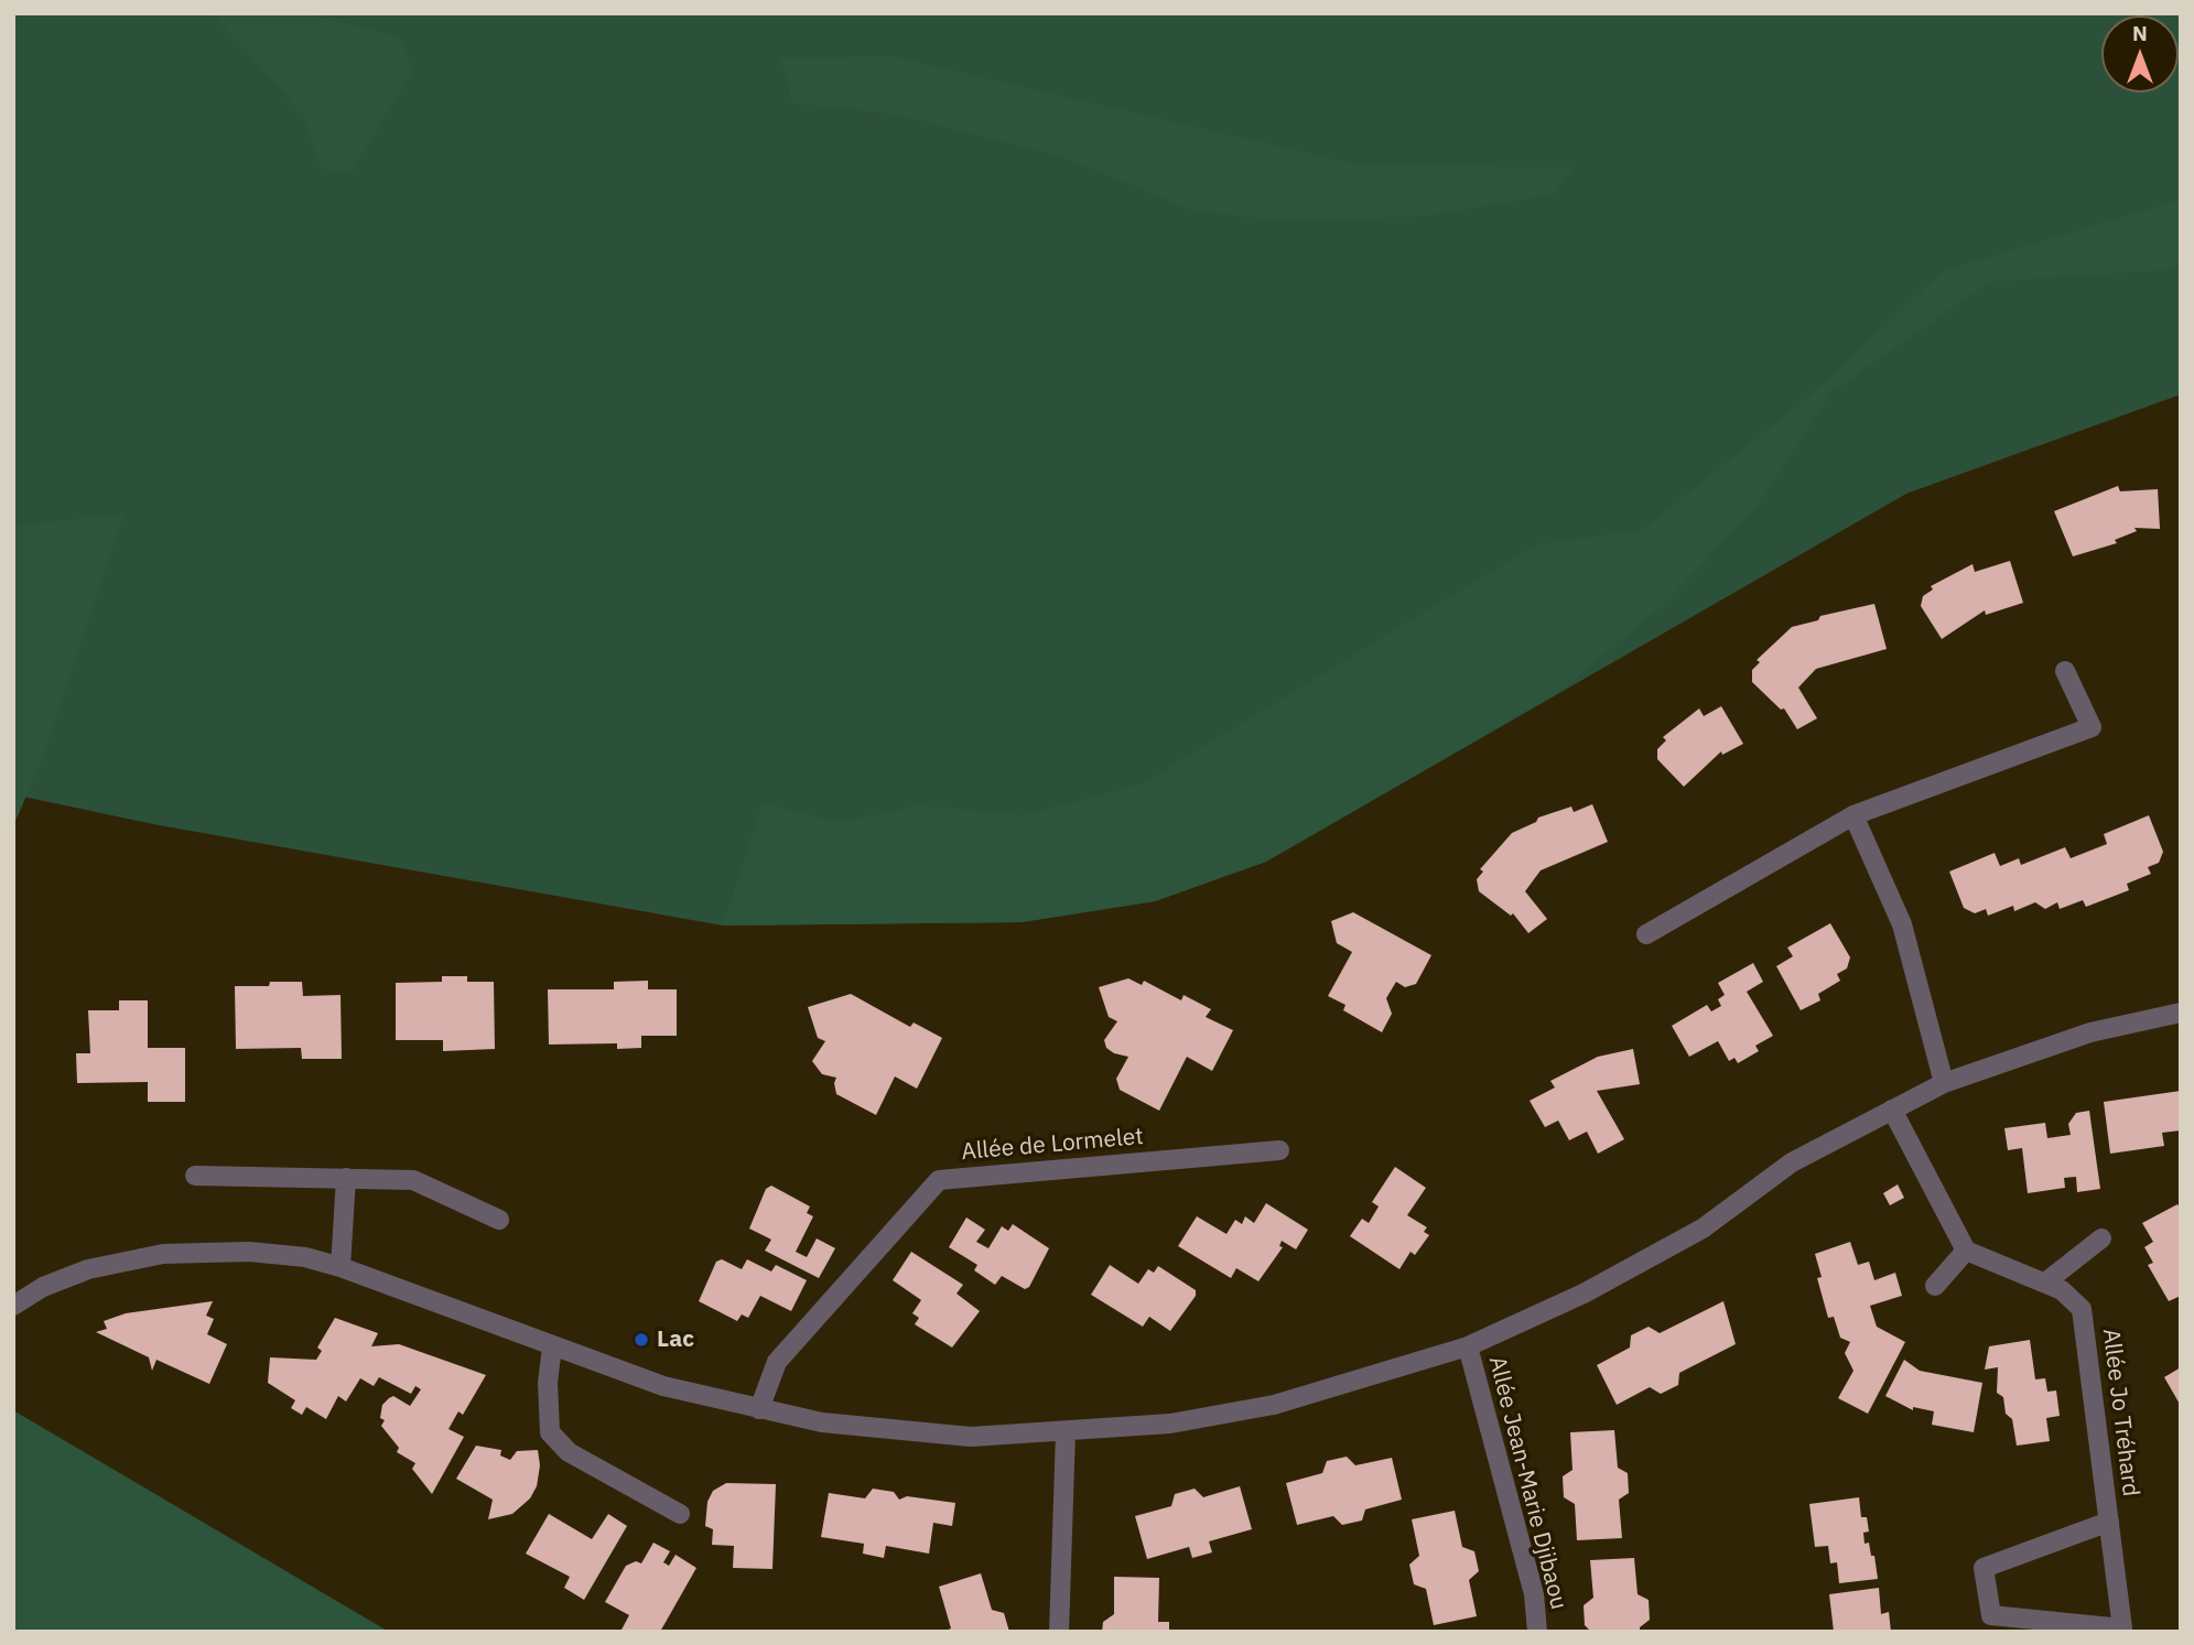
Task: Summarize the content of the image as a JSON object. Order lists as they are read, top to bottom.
{
  "streets": {
    "street": ["Allée de Lormelet", "Allée Jo Tréhard", "Allée Jean-Marie Djibaou"]
  },
  "places": ["Lac"],
  "north": "top"
}
